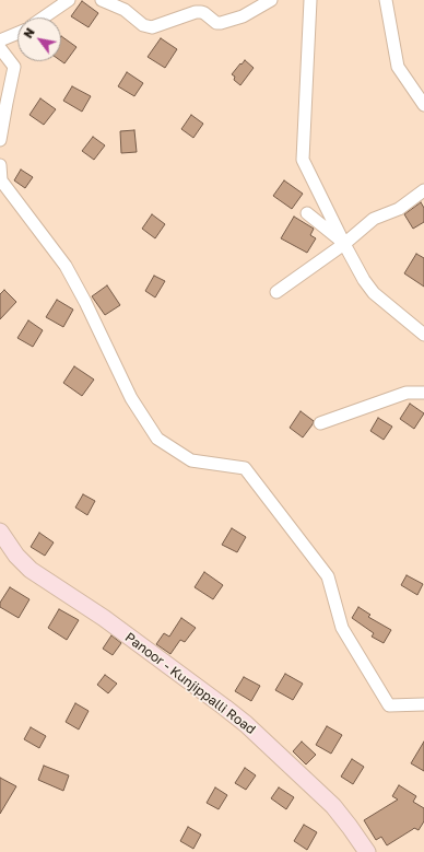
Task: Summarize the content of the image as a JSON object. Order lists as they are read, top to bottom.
{
  "streets": {
    "main road": ["Panoor - Kunjippalli Road"]
  },
  "north": "top left"
}
